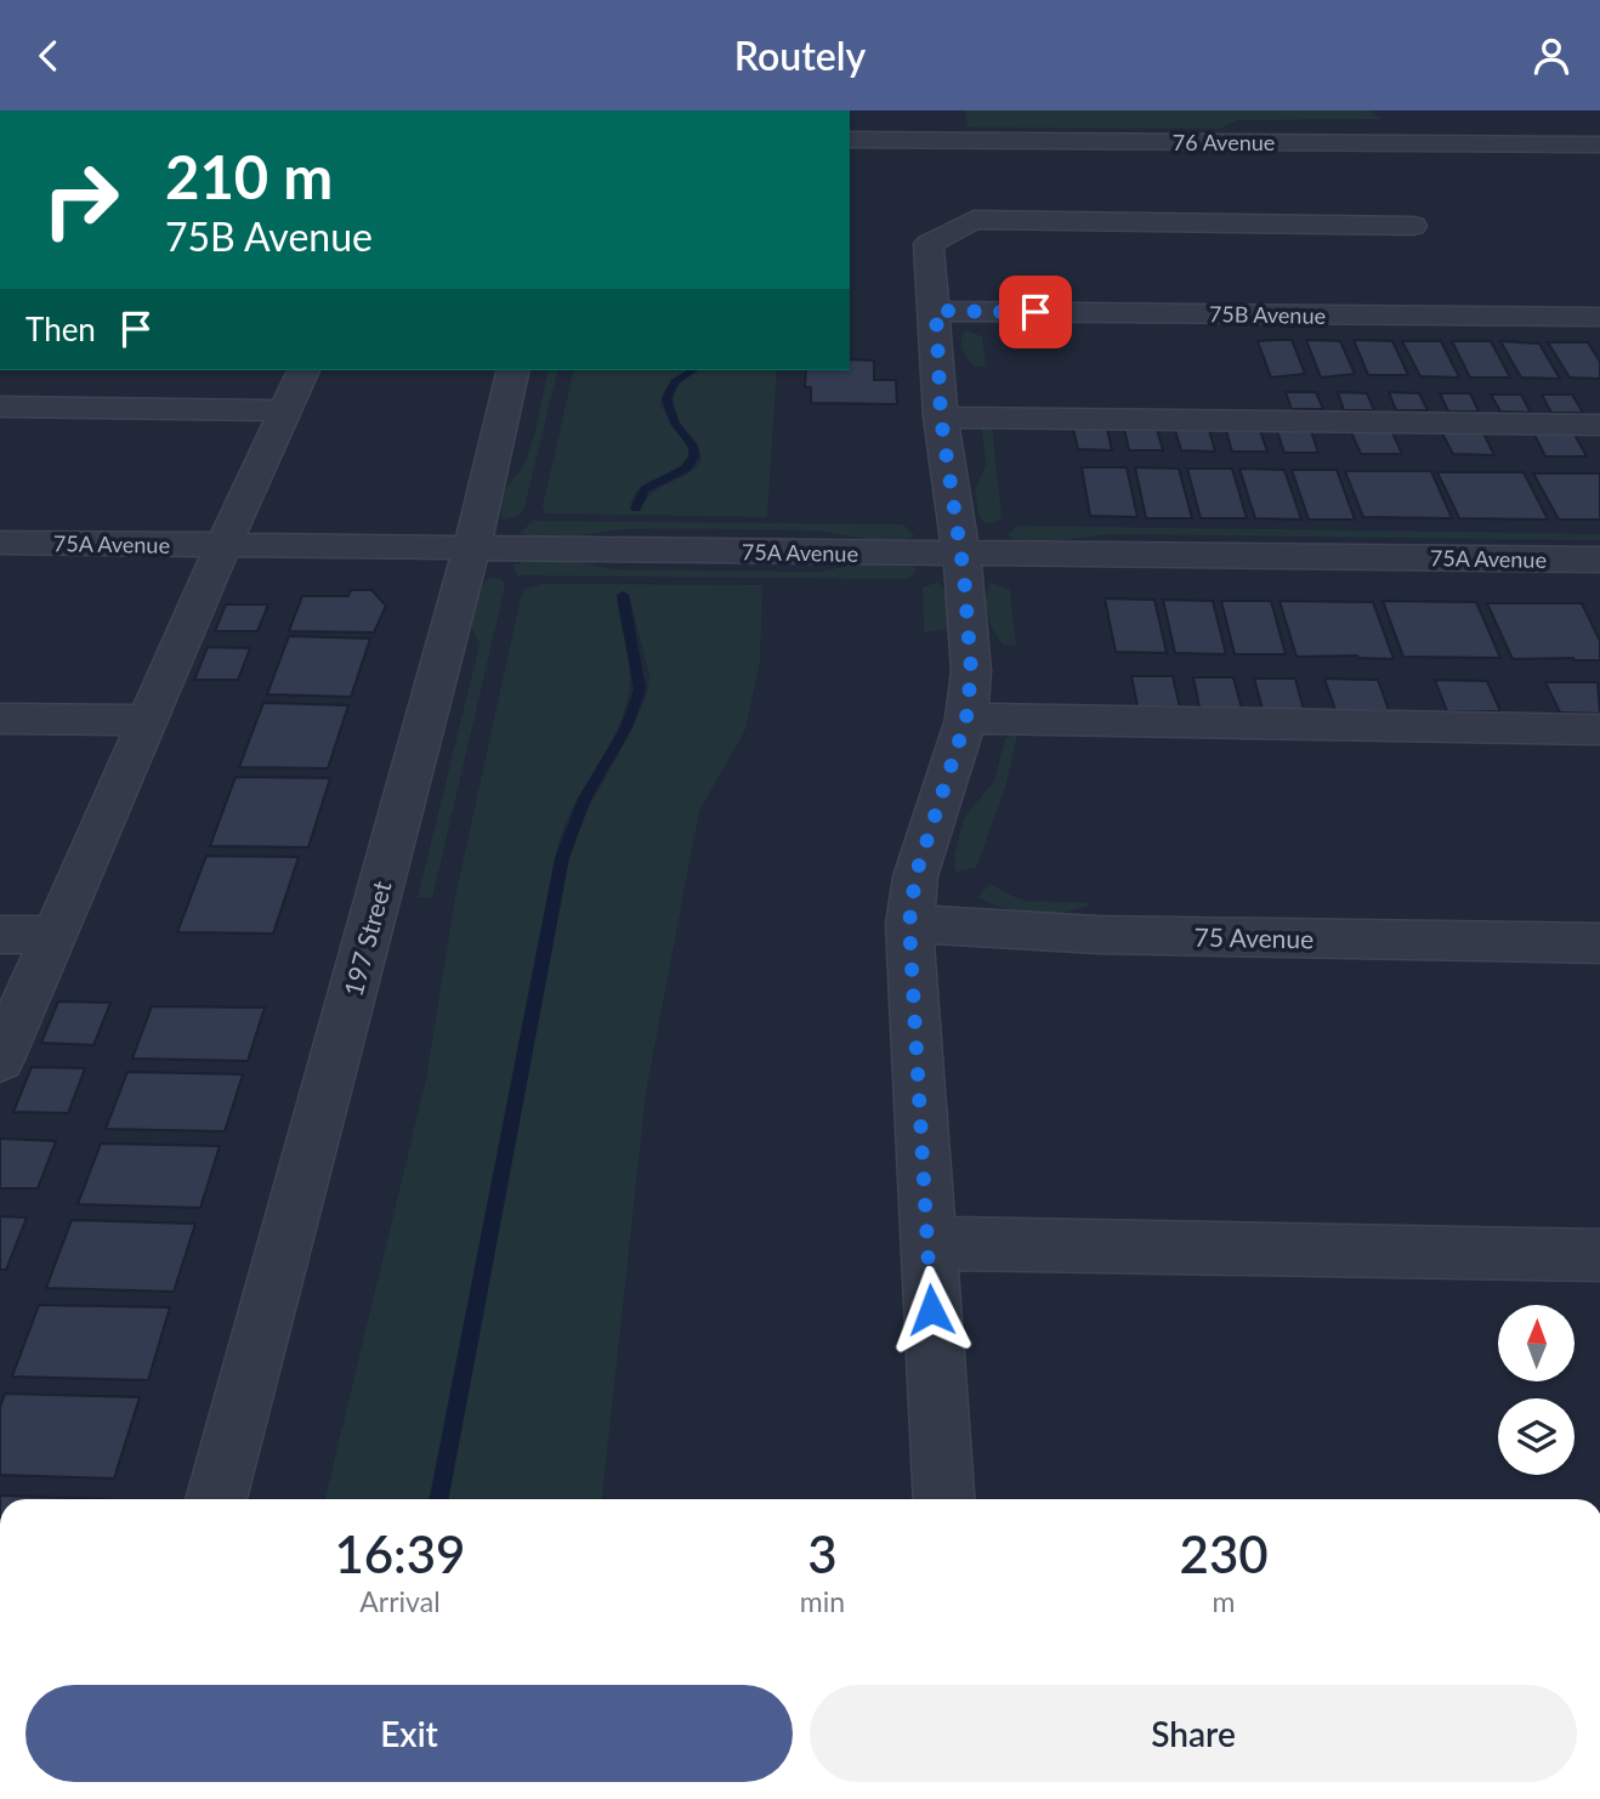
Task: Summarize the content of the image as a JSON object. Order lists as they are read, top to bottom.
{
  "streets": {
    "street": [
      "76 Avenue",
      "75B Avenue",
      "75A Avenue",
      "75 Avenue",
      "197 Street"
    ]
  },
  "crossings": [
    ["75A Avenue", "197 Street"]
  ],
  "north": "top",
  "page": {
    "header": "Routely",
    "turn": ["210 m", "75B Avenue"],
    "then": "Then",
    "eta": [
      "16:39",
      "Arrival",
      "3",
      "min",
      "230",
      "m"
    ],
    "buttons": ["Exit", "Share"]
  }
}
